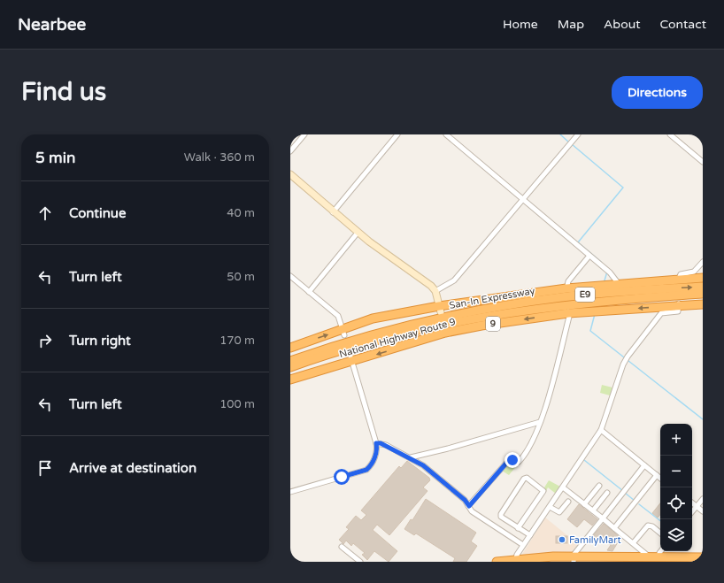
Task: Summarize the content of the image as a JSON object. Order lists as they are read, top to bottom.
{
  "streets": {
    "highway": [
      "E9",
      "San-In Expressway",
      "9",
      "National Highway Route 9"
    ]
  },
  "places": ["FamilyMart"],
  "page": {
    "header": "Nearbee",
    "nav": [
      "Home",
      "Map",
      "About",
      "Contact"
    ],
    "buttons": "Directions",
    "title": "Find us",
    "heading": ["5 min", "Walk · 360 m"],
    "list": [
      ["Continue", "40 m"],
      ["Turn left", "50 m"],
      ["Turn right", "170 m"],
      ["Turn left", "100 m"],
      "Arrive at destination"
    ],
    "map_buttons": ["+", "−"]
  }
}
